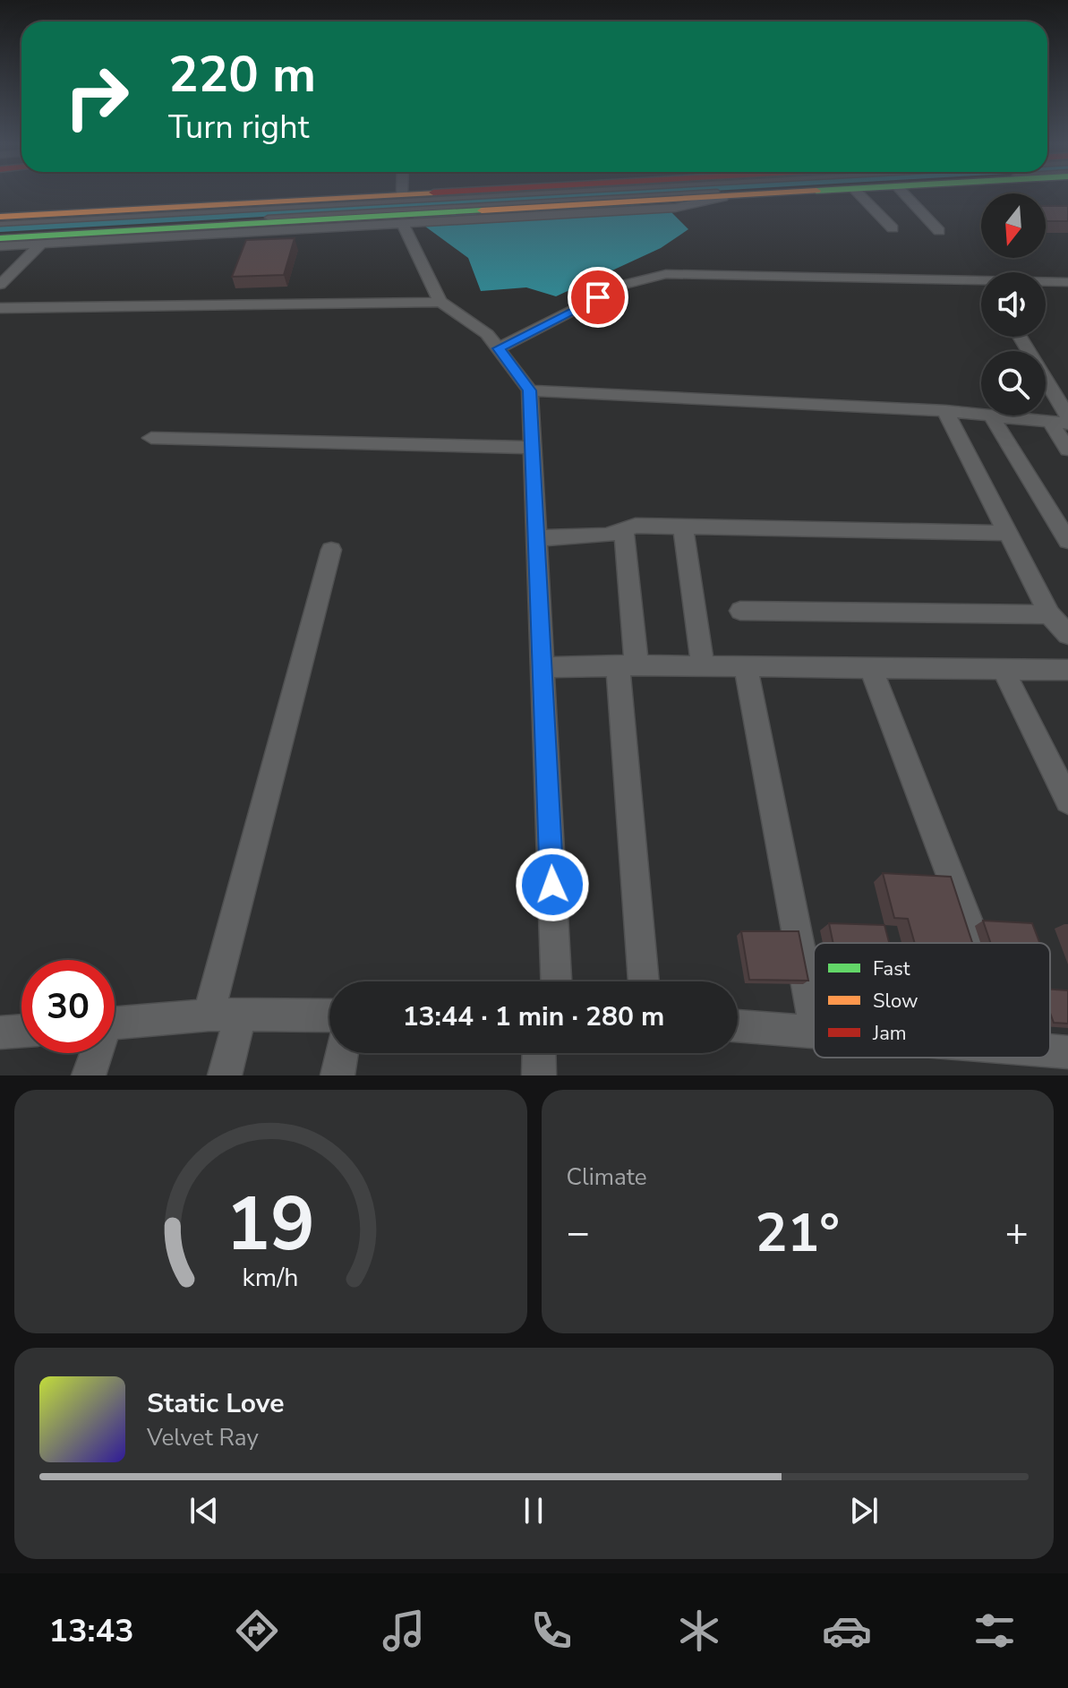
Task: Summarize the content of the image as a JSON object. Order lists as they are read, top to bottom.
{
  "legend": ["Fast", "Slow", "Jam"],
  "north": "bottom",
  "page": {
    "turn": ["220 m", "Turn right"],
    "limit": "30",
    "trip": "13:44 · 1 min · 280 m",
    "tile": "Climate",
    "heat": ["−", "21°", "+"],
    "song": ["Static Love", "Velvet Ray"],
    "tabs": "13:43",
    "gauge": ["19", "km/h"]
  }
}
